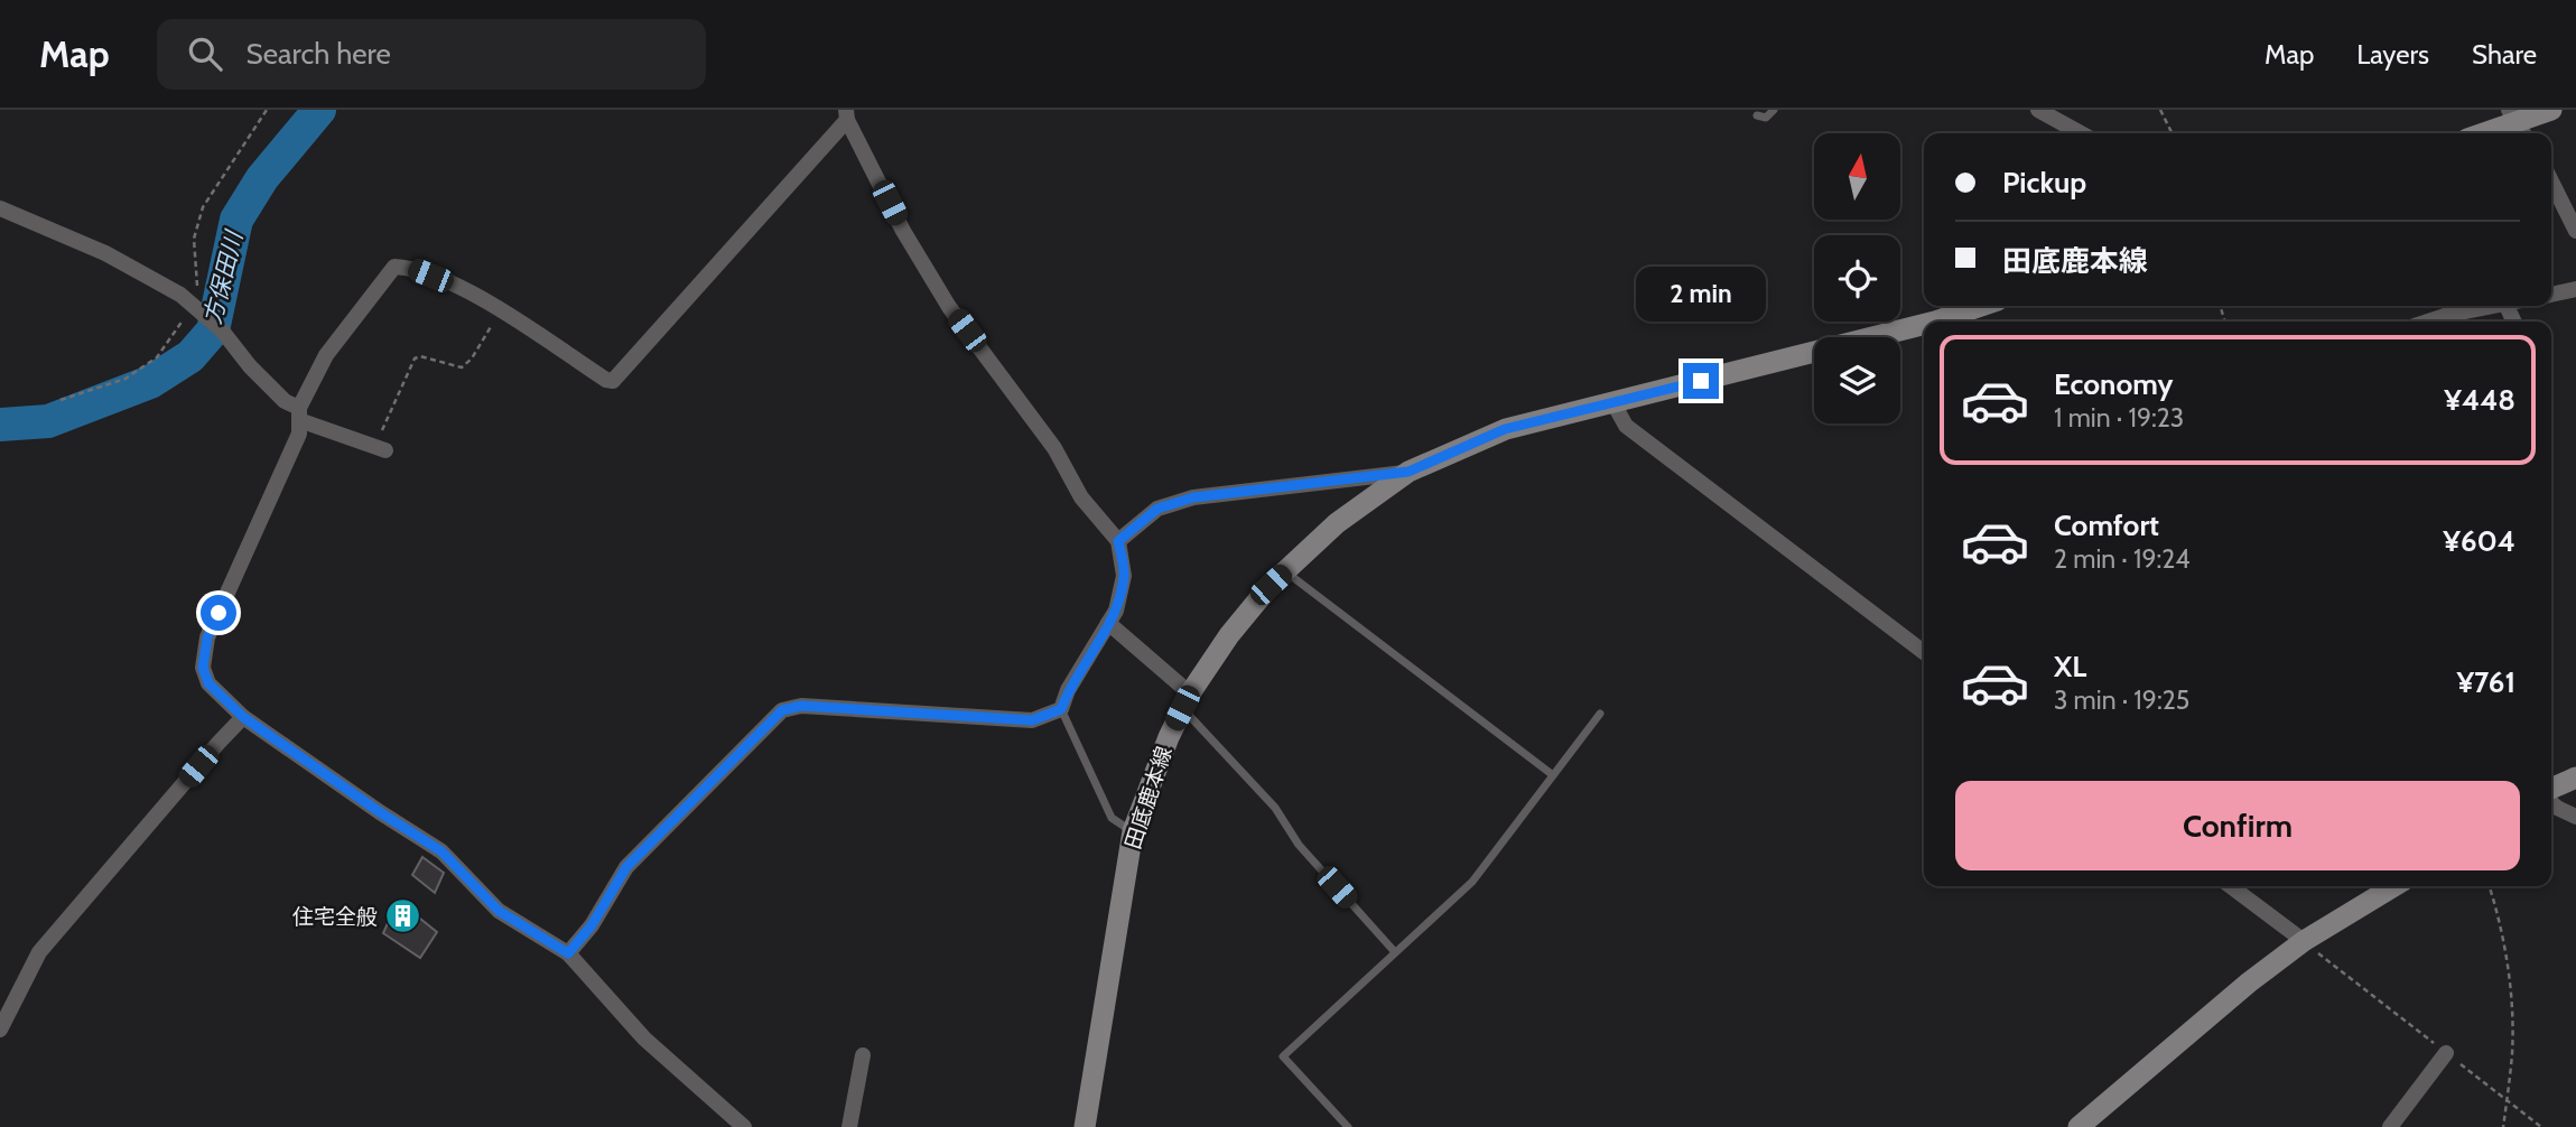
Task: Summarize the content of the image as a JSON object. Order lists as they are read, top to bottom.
{
  "streets": {
    "main road": ["田底鹿本線"]
  },
  "water": ["方保田川"],
  "places": {
    "building": ["住宅全般"]
  },
  "north": "top",
  "page": {
    "header": "Map",
    "search": "Search here",
    "nav": ["Map", "Layers", "Share"],
    "banner": ["Pickup", "田底鹿本線"],
    "bubble": "2 min",
    "list": [
      {
        "name": "Economy",
        "note": "1 min · 19:23",
        "value": "¥448"
      },
      {
        "name": "Comfort",
        "note": "2 min · 19:24",
        "value": "¥604"
      },
      {
        "name": "XL",
        "note": "3 min · 19:25",
        "value": "¥761"
      }
    ],
    "buttons": "Confirm"
  }
}
